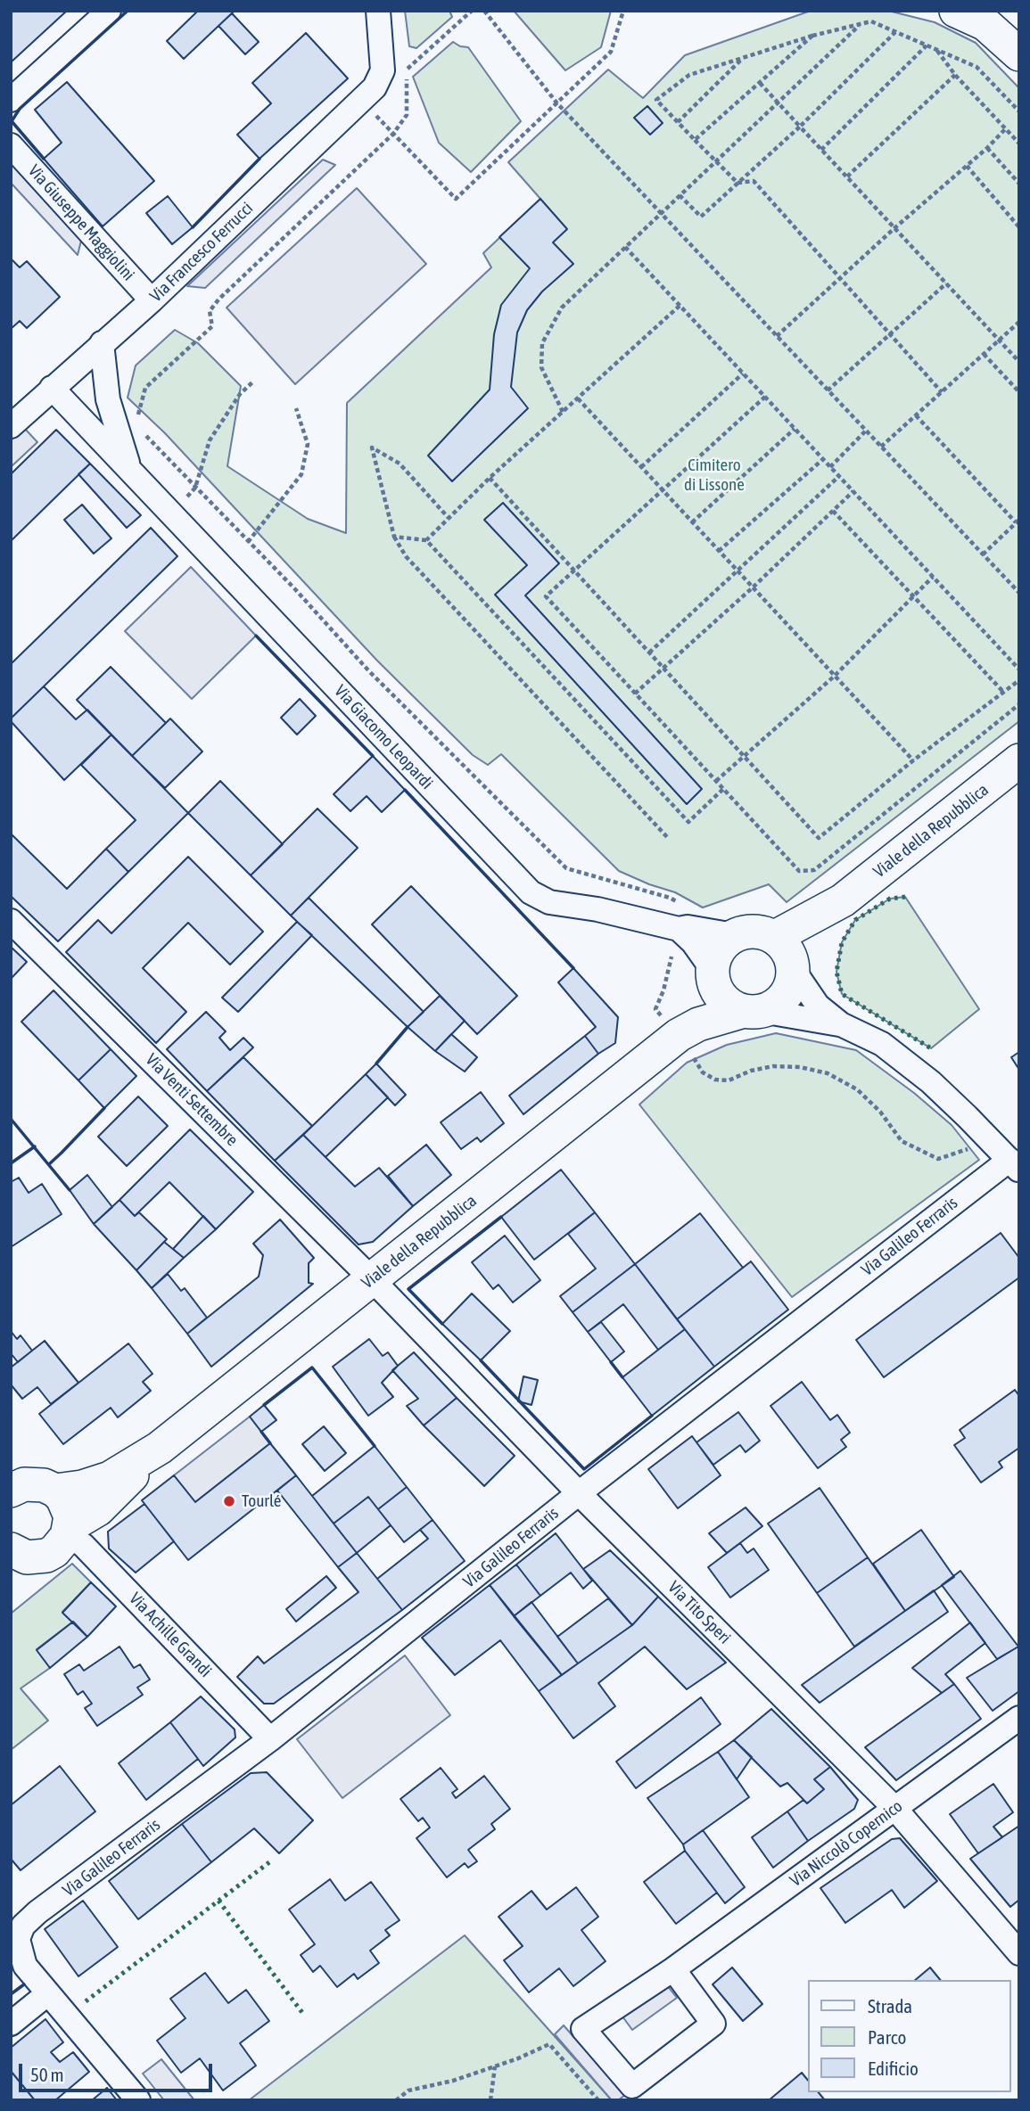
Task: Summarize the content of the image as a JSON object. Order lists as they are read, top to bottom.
{
  "streets": {
    "street": [
      "Via Giuseppe Maggiolini",
      "Via Francesco Ferrucci",
      "Via Giacomo Leopardi",
      "Viale della Repubblica",
      "Via Venti Settembre",
      "Via Galileo Ferraris",
      "Via Tito Speri",
      "Via Achille Grandi",
      "Via Niccolò Copernico"
    ]
  },
  "crossings": [
    ["Via Giuseppe Maggiolini", "Via Francesco Ferrucci"],
    ["Via Francesco Ferrucci", "Via Giacomo Leopardi"],
    ["Via Giacomo Leopardi", "Viale della Repubblica"],
    ["Viale della Repubblica", "Via Venti Settembre"],
    ["Viale della Repubblica", "Via Tito Speri"],
    ["Viale della Repubblica", "Via Achille Grandi"],
    ["Via Venti Settembre", "Via Tito Speri"],
    ["Via Galileo Ferraris", "Via Tito Speri"],
    ["Via Galileo Ferraris", "Via Achille Grandi"],
    ["Via Tito Speri", "Via Niccolò Copernico"]
  ],
  "parks": ["Cimitero di Lissone"],
  "places": ["Tourlé"],
  "legend": ["Strada", "Parco", "Edificio"],
  "scale_bar": "50 m"
}
